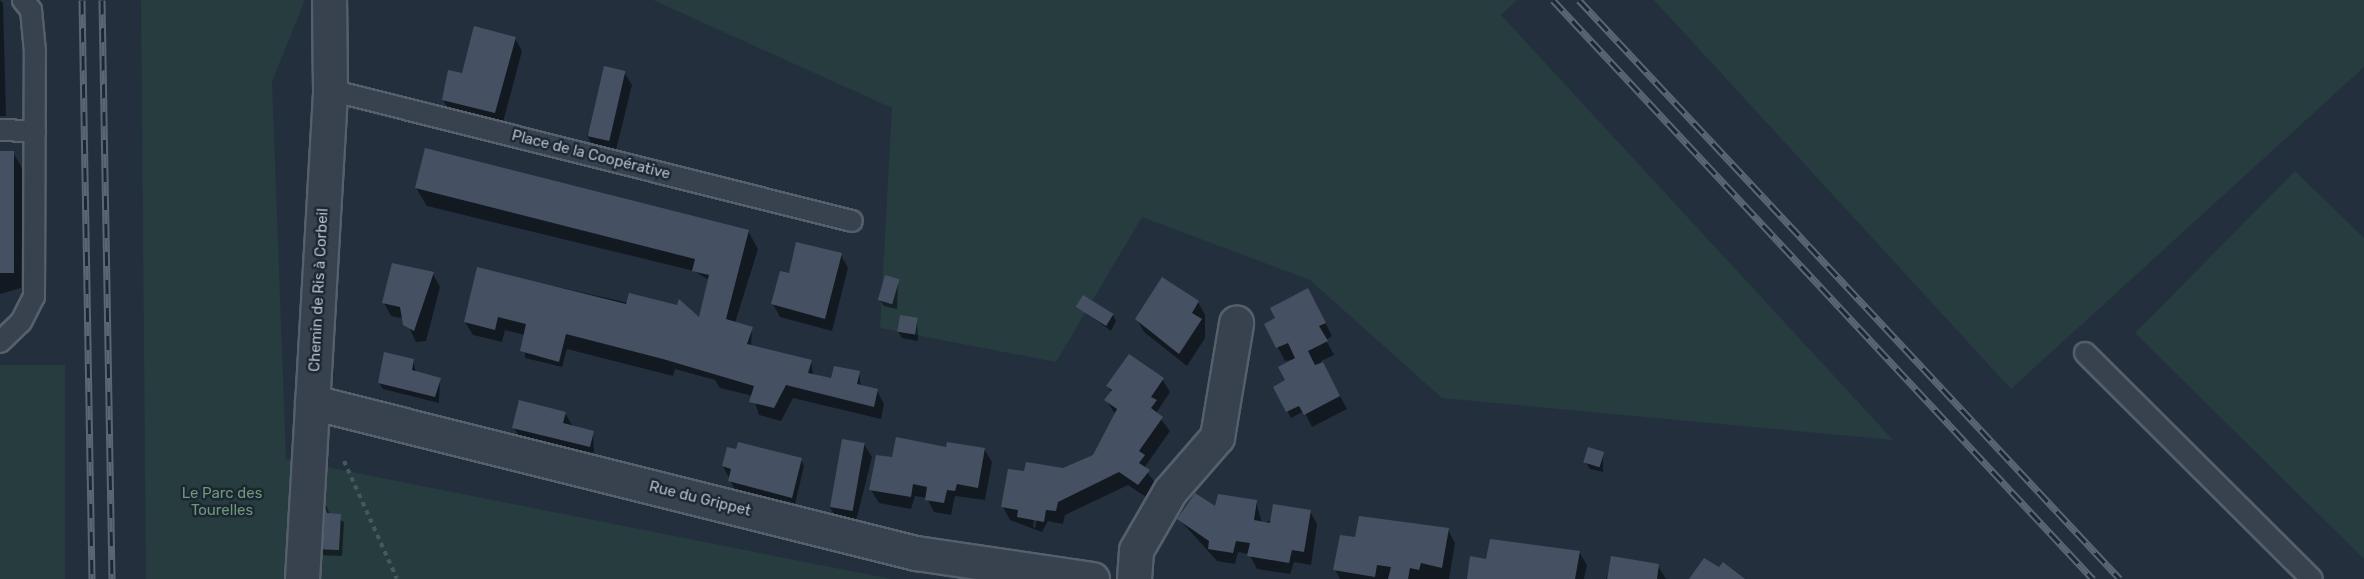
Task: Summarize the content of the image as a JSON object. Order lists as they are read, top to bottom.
{
  "streets": {
    "street": ["Chemin de Ris à Corbeil", "Rue du Grippet"],
    "lane": ["Place de la Coopérative"]
  },
  "crossings": [
    ["Place de la Coopérative", "Chemin de Ris à Corbeil"],
    ["Chemin de Ris à Corbeil", "Rue du Grippet"]
  ],
  "parks": ["Le Parc des Tourelles"]
}
